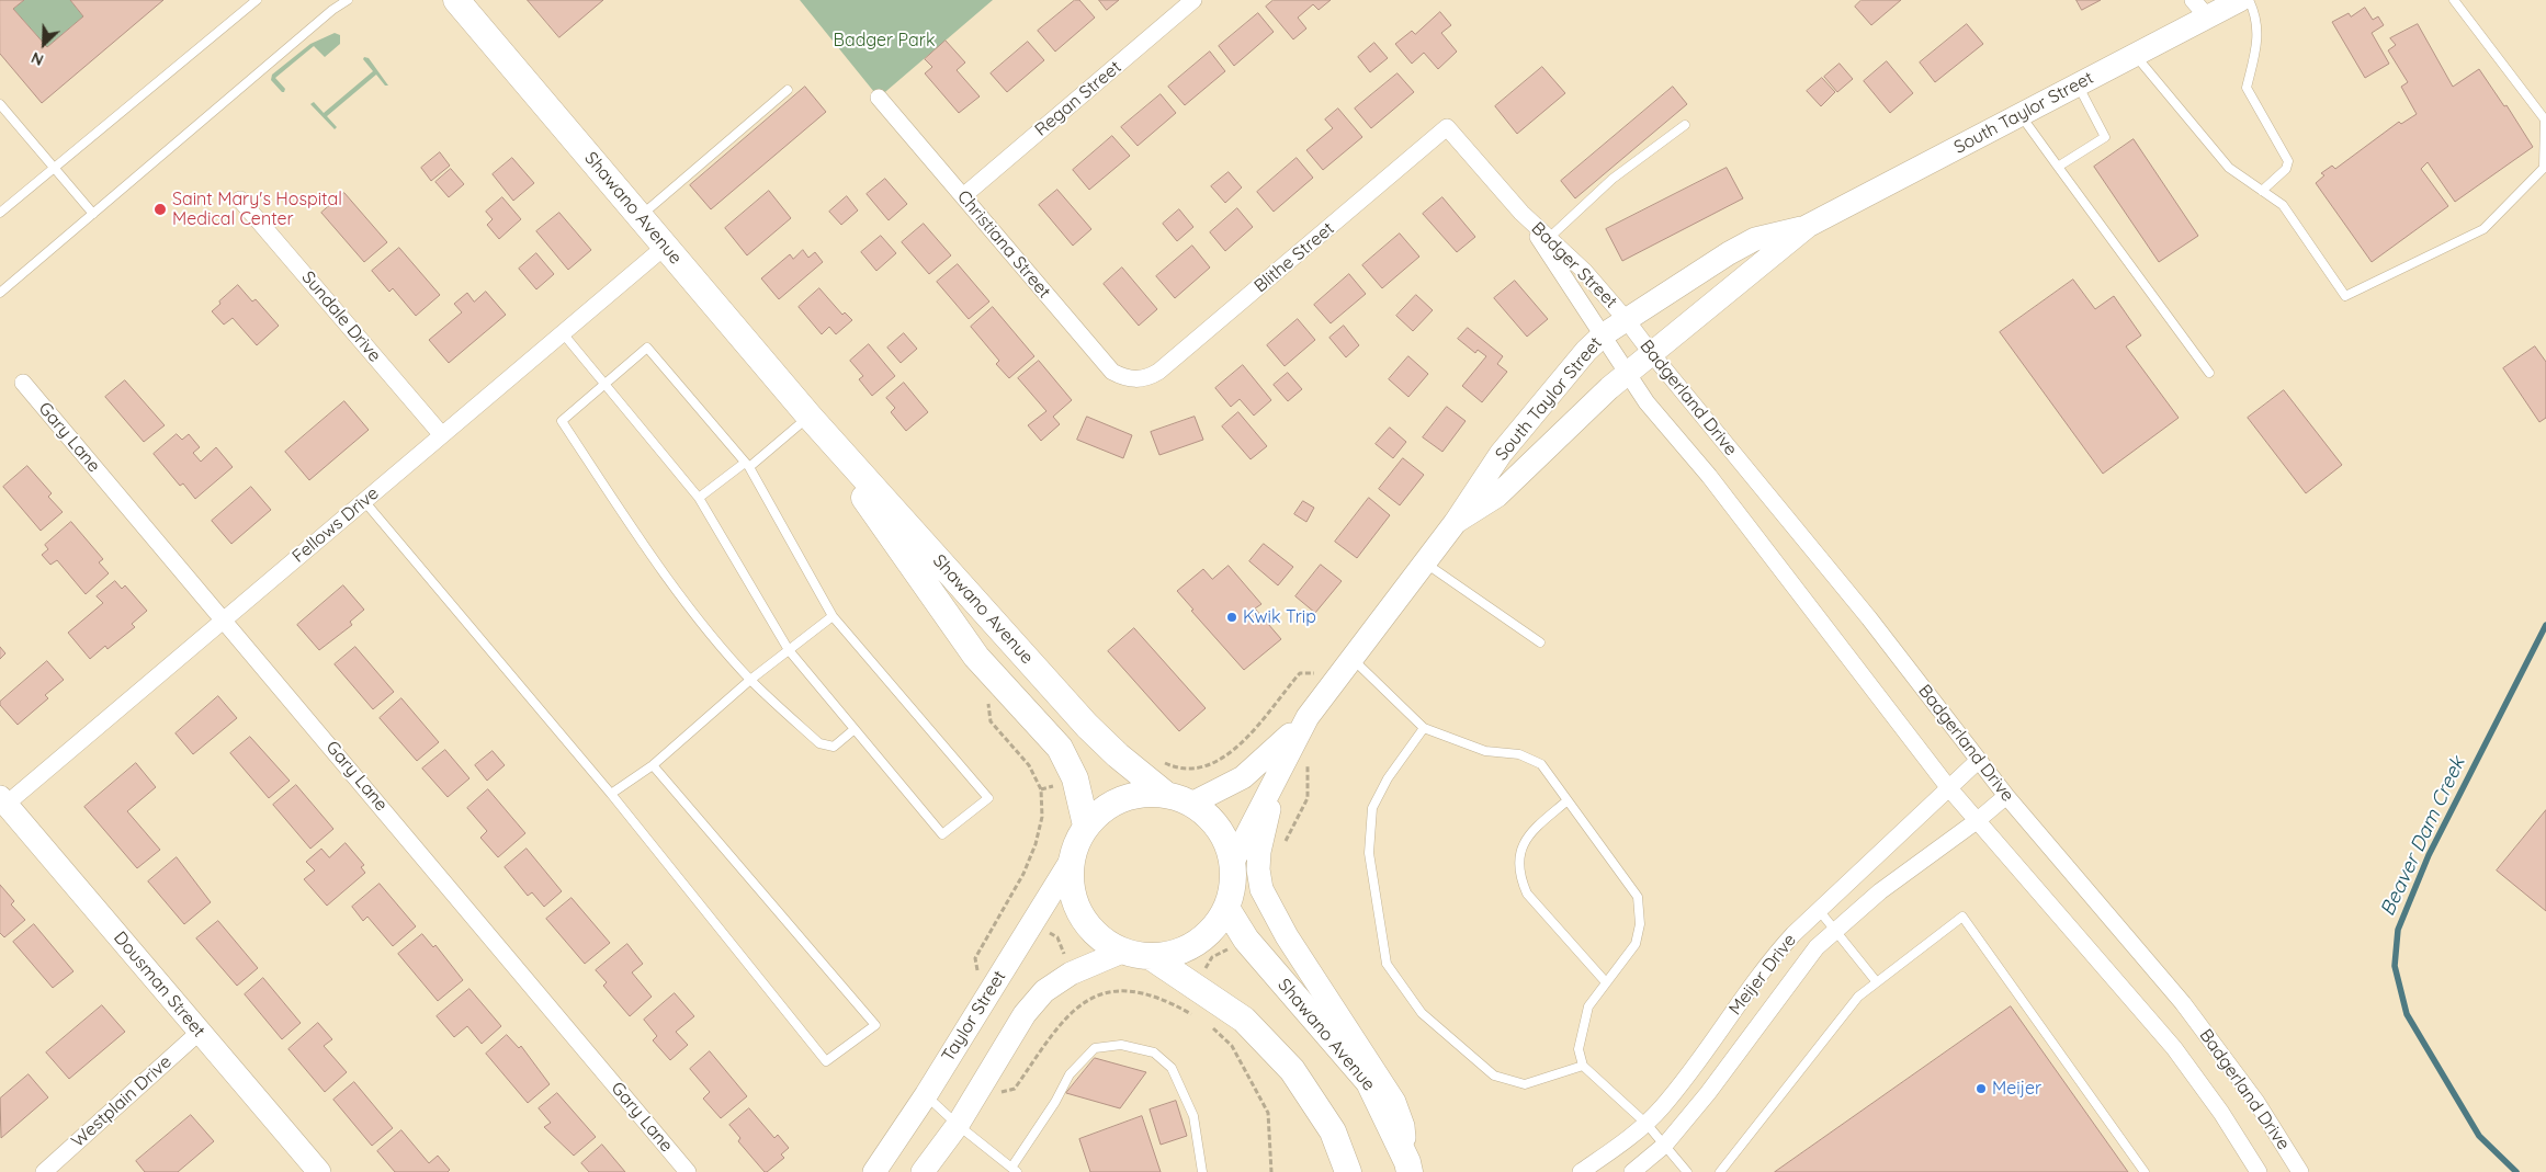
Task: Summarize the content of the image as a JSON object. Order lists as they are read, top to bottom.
{
  "streets": {
    "main road": ["Shawano Avenue"],
    "street": [
      "Regan Street",
      "South Taylor Street",
      "Christiana Street",
      "Blithe Street",
      "Badger Street",
      "Sundale Drive",
      "Badgerland Drive",
      "Gary Lane",
      "Fellows Drive",
      "Meijer Drive",
      "Dousman Street",
      "Taylor Street",
      "Westplain Drive"
    ]
  },
  "crossings": [
    ["Regan Street", "Christiana Street"],
    ["South Taylor Street", "Shawano Avenue"],
    ["South Taylor Street", "Badger Street"],
    ["South Taylor Street", "Badgerland Drive"],
    ["South Taylor Street", "Taylor Street"],
    ["Shawano Avenue", "Fellows Drive"],
    ["Shawano Avenue", "Taylor Street"],
    ["Christiana Street", "Blithe Street"],
    ["Blithe Street", "Badger Street"],
    ["Badger Street", "Badgerland Drive"],
    ["Sundale Drive", "Fellows Drive"],
    ["Badgerland Drive", "Meijer Drive"],
    ["Gary Lane", "Fellows Drive"],
    ["Fellows Drive", "Dousman Street"],
    ["Dousman Street", "Westplain Drive"]
  ],
  "water": ["Beaver Dam Creek"],
  "parks": ["Badger Park"],
  "places": ["Saint Mary's Hospital Medical Center", "Kwik Trip", "Meijer"],
  "north": "bottom left"
}
